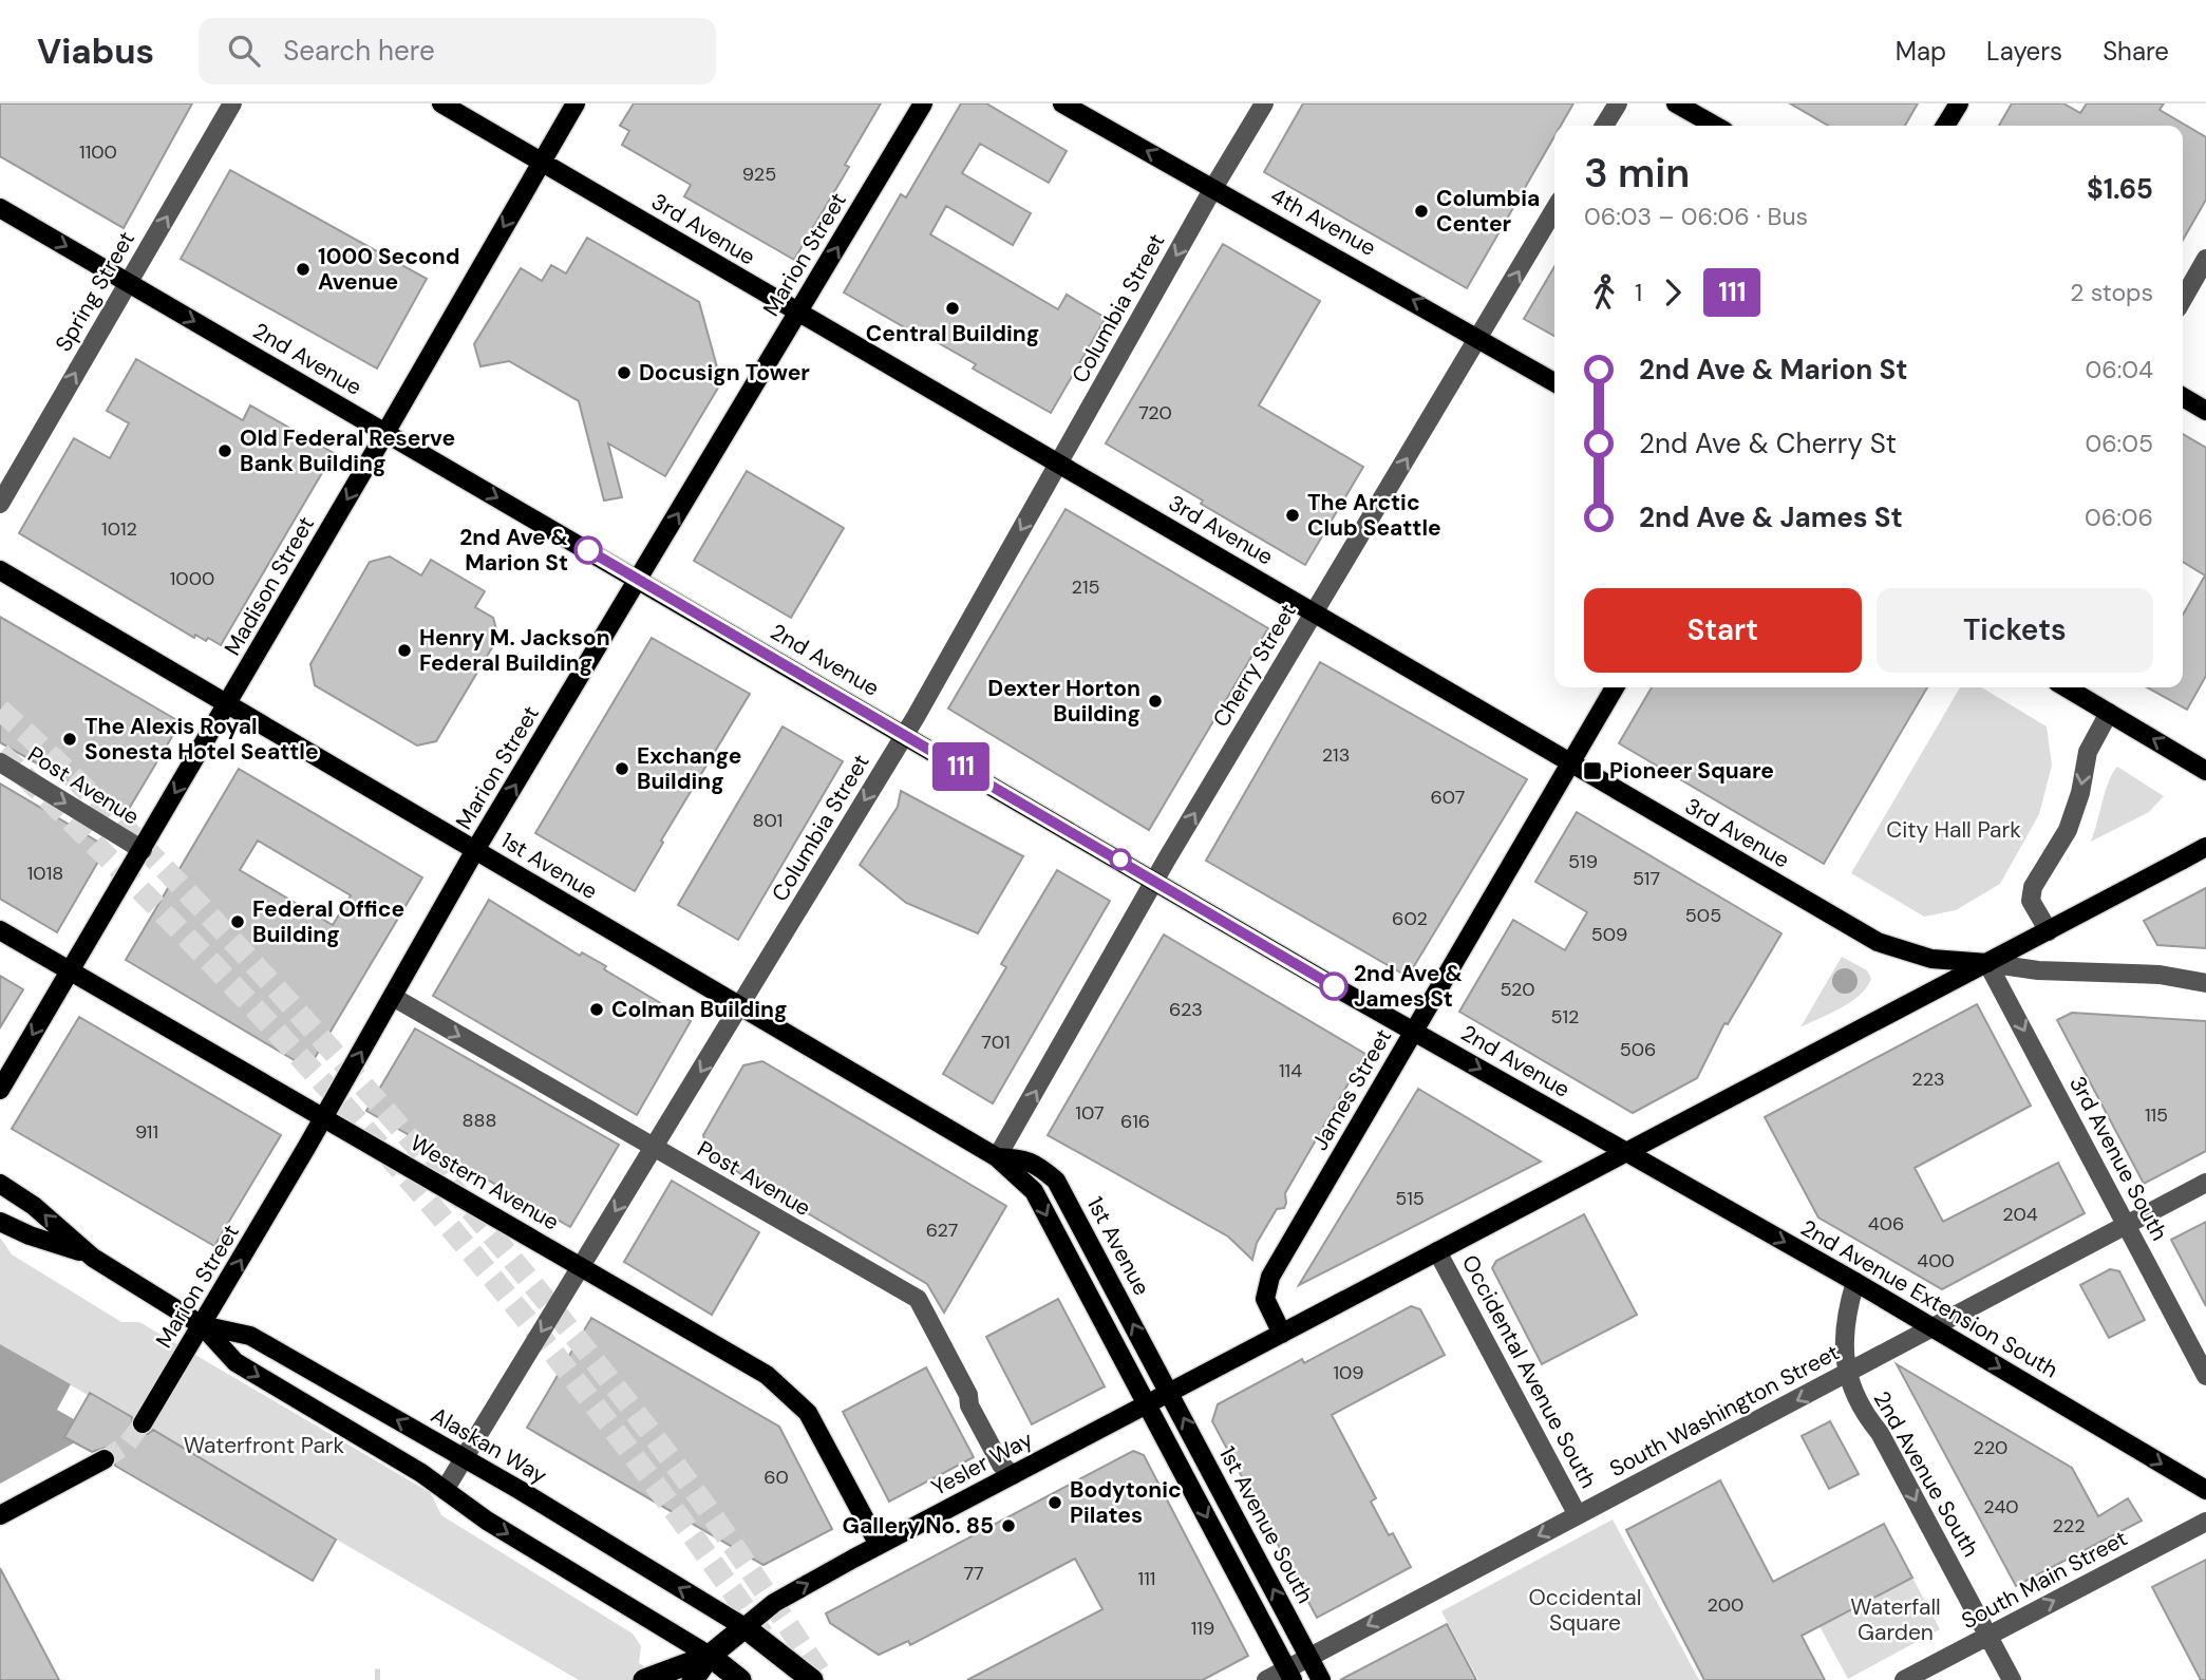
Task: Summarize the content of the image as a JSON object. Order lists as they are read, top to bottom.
{
  "streets": {
    "main road": [
      "4th Avenue",
      "3rd Avenue",
      "Marion Street",
      "2nd Avenue",
      "Madison Street",
      "1st Avenue",
      "James Street",
      "Western Avenue",
      "2nd Avenue Extension South",
      "Alaskan Way",
      "Yesler Way",
      "1st Avenue South"
    ],
    "street": [
      "Spring Street",
      "Columbia Street",
      "Cherry Street",
      "Post Avenue",
      "3rd Avenue South",
      "Occidental Avenue South",
      "South Washington Street",
      "2nd Avenue South",
      "South Main Street"
    ]
  },
  "crossings": [
    ["4th Avenue", "Columbia Street"],
    ["4th Avenue", "Cherry Street"],
    ["3rd Avenue", "Marion Street"],
    ["3rd Avenue", "Columbia Street"],
    ["3rd Avenue", "Madison Street"],
    ["3rd Avenue", "Cherry Street"],
    ["3rd Avenue", "James Street"],
    ["3rd Avenue", "3rd Avenue South"],
    ["3rd Avenue", "Yesler Way"],
    ["Marion Street", "2nd Avenue"],
    ["Marion Street", "Post Avenue"],
    ["Marion Street", "1st Avenue"],
    ["Marion Street", "Western Avenue"],
    ["Marion Street", "Alaskan Way"],
    ["Spring Street", "2nd Avenue"],
    ["Columbia Street", "2nd Avenue"],
    ["Columbia Street", "Post Avenue"],
    ["Columbia Street", "1st Avenue"],
    ["Columbia Street", "Western Avenue"],
    ["Columbia Street", "Alaskan Way"],
    ["2nd Avenue", "Madison Street"],
    ["2nd Avenue", "Cherry Street"],
    ["2nd Avenue", "James Street"],
    ["2nd Avenue", "2nd Avenue Extension South"],
    ["2nd Avenue", "Yesler Way"],
    ["Madison Street", "Post Avenue"],
    ["Madison Street", "1st Avenue"],
    ["Madison Street", "Western Avenue"],
    ["Cherry Street", "1st Avenue"],
    ["Post Avenue", "Yesler Way"],
    ["1st Avenue", "Yesler Way"],
    ["1st Avenue", "1st Avenue South"],
    ["James Street", "Yesler Way"],
    ["3rd Avenue South", "South Washington Street"],
    ["3rd Avenue South", "Yesler Way"],
    ["Western Avenue", "Yesler Way"],
    ["2nd Avenue Extension South", "South Washington Street"],
    ["2nd Avenue Extension South", "Yesler Way"],
    ["2nd Avenue Extension South", "2nd Avenue South"],
    ["Occidental Avenue South", "South Washington Street"],
    ["Occidental Avenue South", "Yesler Way"],
    ["South Washington Street", "2nd Avenue South"],
    ["South Washington Street", "1st Avenue South"],
    ["Alaskan Way", "Yesler Way"],
    ["Yesler Way", "1st Avenue South"],
    ["2nd Avenue South", "South Main Street"]
  ],
  "one_way": [
    "4th Avenue",
    "Marion Street",
    "Spring Street",
    "Columbia Street",
    "2nd Avenue",
    "Madison Street",
    "Cherry Street",
    "Post Avenue",
    "3rd Avenue South",
    "2nd Avenue Extension South",
    "South Washington Street",
    "2nd Avenue South",
    "South Main Street"
  ],
  "parks": [
    "City Hall Park",
    "Waterfront Park",
    "Occidental Square",
    "Waterfall Garden"
  ],
  "places": {
    "other": [
      "Columbia Center",
      "1000 Second Avenue",
      "Central Building",
      "Docusign Tower",
      "Old Federal Reserve Bank Building",
      "The Arctic Club Seattle",
      "2nd Ave & Marion St",
      "Henry M. Jackson Federal Building",
      "Dexter Horton Building",
      "The Alexis Royal Sonesta Hotel Seattle",
      "Exchange Building",
      "Federal Office Building",
      "2nd Ave & James St",
      "Colman Building",
      "Bodytonic Pilates",
      "Gallery No. 85"
    ],
    "transit": ["Pioneer Square"]
  },
  "lines": ["bus line 111"],
  "house_numbers": [
    "1100",
    "925",
    "720",
    "1012",
    "1000",
    "215",
    "213",
    "607",
    "801",
    "519",
    "1018",
    "517",
    "505",
    "602",
    "509",
    "520",
    "623",
    "512",
    "701",
    "506",
    "114",
    "223",
    "107",
    "115",
    "888",
    "616",
    "911",
    "515",
    "204",
    "406",
    "627",
    "400",
    "109",
    "220",
    "60",
    "240",
    "222",
    "77",
    "111",
    "200",
    "119"
  ],
  "page": {
    "header": "Viabus",
    "search": "Search here",
    "nav": ["Map", "Layers", "Share"],
    "on_map": "111",
    "heading": ["3 min", "06:03 – 06:06 · Bus", "$1.65"],
    "legs": ["1", "111", "2 stops"],
    "list": [
      {
        "name": "2nd Ave & Marion St",
        "value": "06:04"
      },
      {
        "name": "2nd Ave & Cherry St",
        "value": "06:05"
      },
      {
        "name": "2nd Ave & James St",
        "value": "06:06"
      }
    ],
    "buttons": ["Start", "Tickets"]
  }
}
